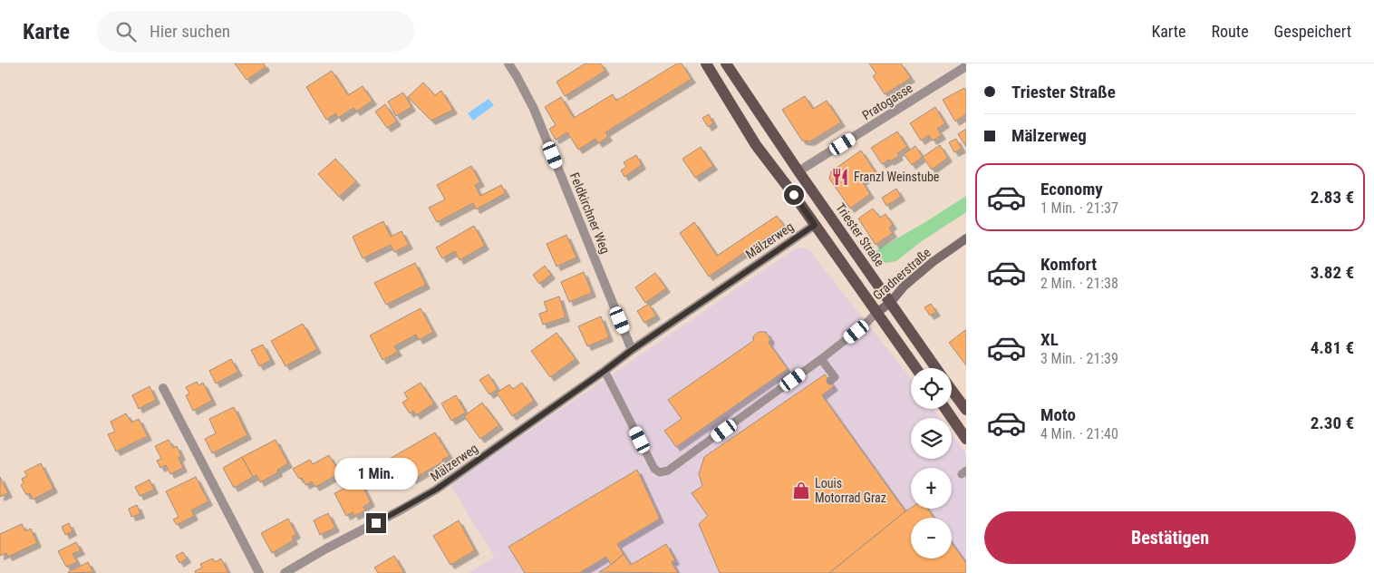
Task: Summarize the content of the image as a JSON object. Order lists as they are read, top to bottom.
{
  "streets": {
    "main road": ["Triester Straße", "Gradnerstraße"],
    "street": ["Pratogasse", "Feldkirchner Weg", "Mälzerweg"]
  },
  "crossings": [
    ["Pratogasse", "Triester Straße"],
    ["Feldkirchner Weg", "Mälzerweg"],
    ["Triester Straße", "Gradnerstraße"]
  ],
  "places": {
    "restaurant": ["Franzl Weinstube"],
    "shop": ["Louis Motorrad Graz"]
  },
  "page": {
    "header": "Karte",
    "search": "Hier suchen",
    "nav": ["Karte", "Route", "Gespeichert"],
    "banner": ["Triester Straße", "Mälzerweg"],
    "list": [
      {
        "name": "Economy",
        "note": "1 Min. · 21:37",
        "value": "2.83 €"
      },
      {
        "name": "Komfort",
        "note": "2 Min. · 21:38",
        "value": "3.82 €"
      },
      {
        "name": "XL",
        "note": "3 Min. · 21:39",
        "value": "4.81 €"
      },
      {
        "name": "Moto",
        "note": "4 Min. · 21:40",
        "value": "2.30 €"
      }
    ],
    "map_buttons": ["+", "−"],
    "bubble": "1 Min.",
    "buttons": "Bestätigen"
  }
}
